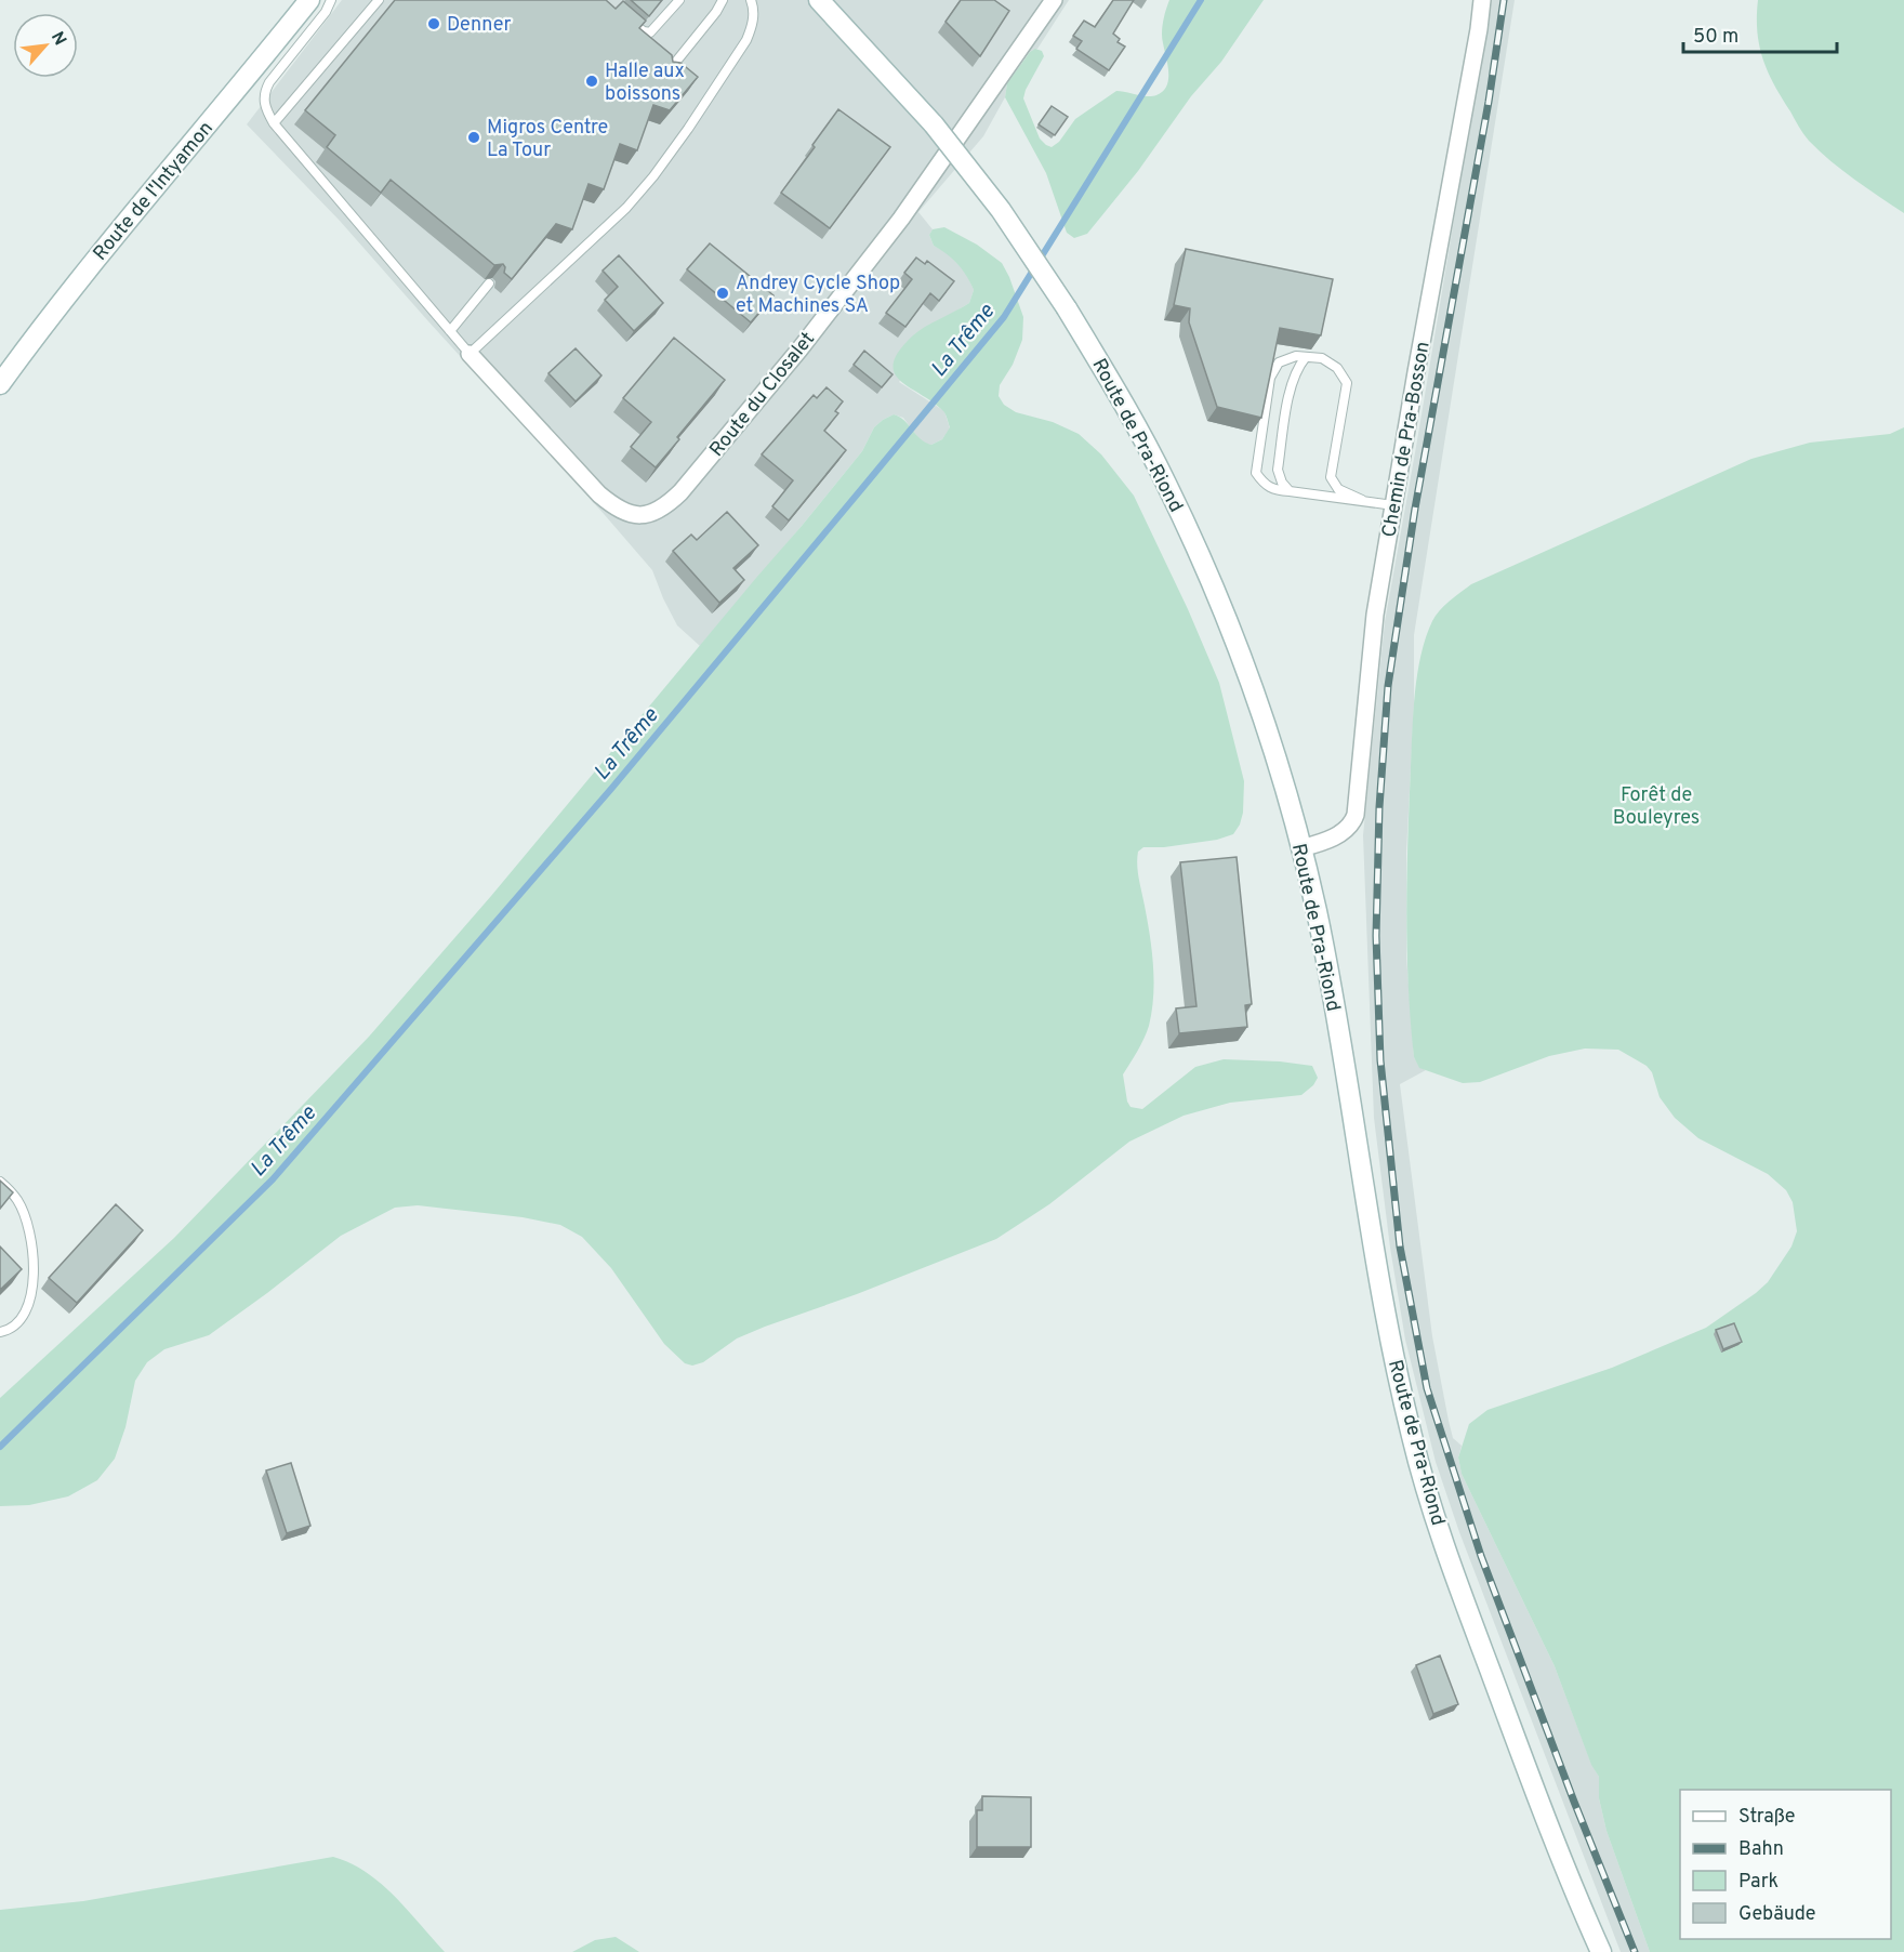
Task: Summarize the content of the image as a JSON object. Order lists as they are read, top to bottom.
{
  "streets": {
    "main road": ["Route de l'Intyamon", "Route de Pra-Riond"],
    "street": ["Route du Closalet", "Chemin de Pra-Bosson"]
  },
  "crossings": [
    ["Route de Pra-Riond", "Chemin de Pra-Bosson"]
  ],
  "water": ["La Trême"],
  "parks": ["Forêt de Bouleyres"],
  "places": [
    "Denner",
    "Halle aux boissons",
    "Migros Centre La Tour",
    "Andrey Cycle Shop et Machines SA"
  ],
  "legend": [
    "Straße",
    "Bahn",
    "Park",
    "Gebäude"
  ],
  "scale_bar": "50 m",
  "north": "top right"
}
